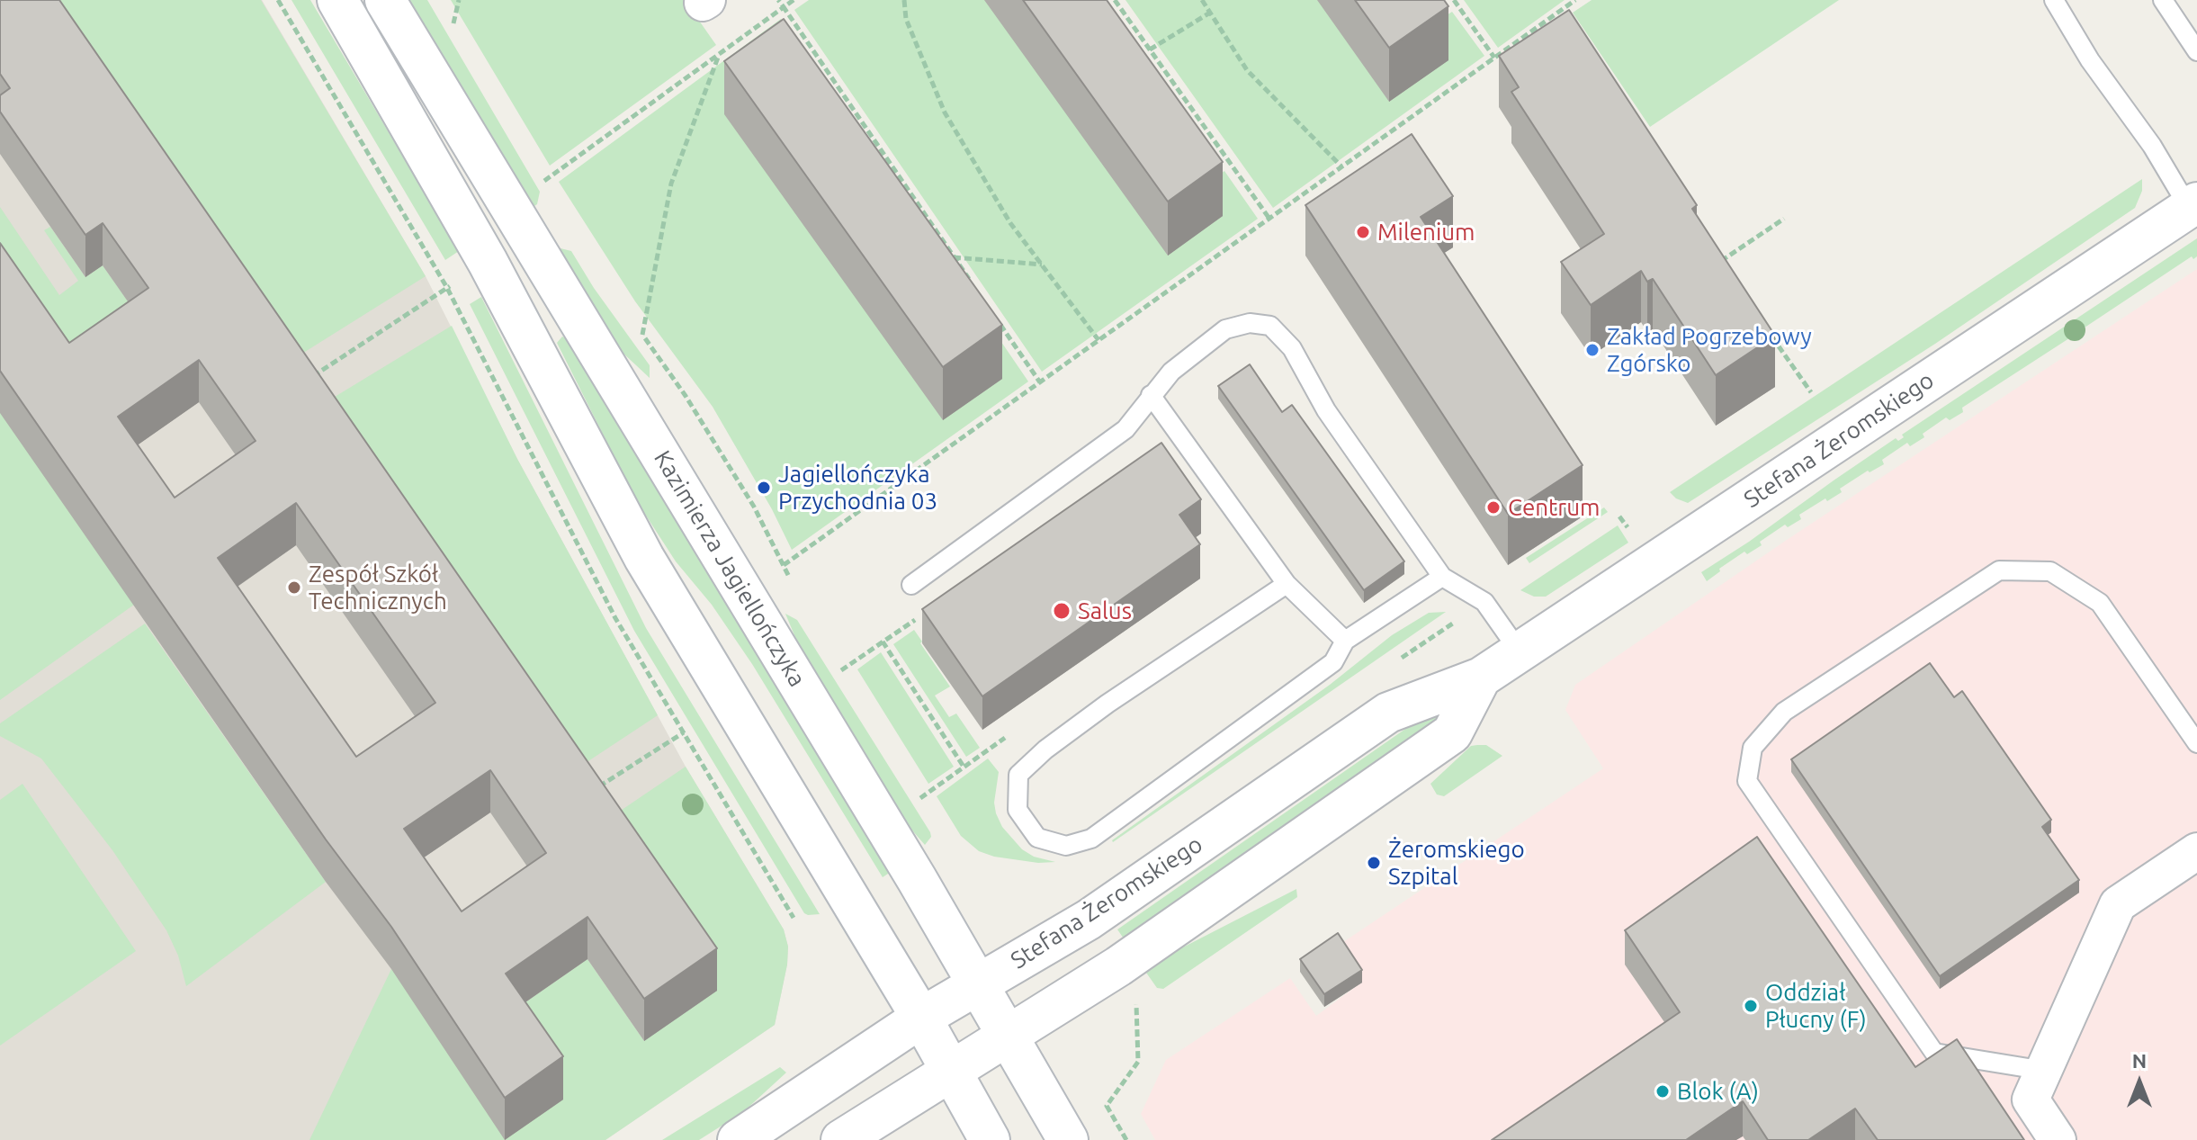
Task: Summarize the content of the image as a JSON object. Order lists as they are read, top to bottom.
{
  "streets": {
    "main road": ["Stefana Żeromskiego", "Kazimierza Jagiellończyka"]
  },
  "crossings": [
    ["Stefana Żeromskiego", "Kazimierza Jagiellończyka"]
  ],
  "places": [
    "Milenium",
    "Zakład Pogrzebowy Zgórsko",
    "Jagiellończyka Przychodnia 03",
    "Centrum",
    "Zespół Szkół Technicznych",
    "Salus",
    "Żeromskiego Szpital",
    "Oddział Płucny (F)",
    "Blok (A)"
  ],
  "north": "top"
}
